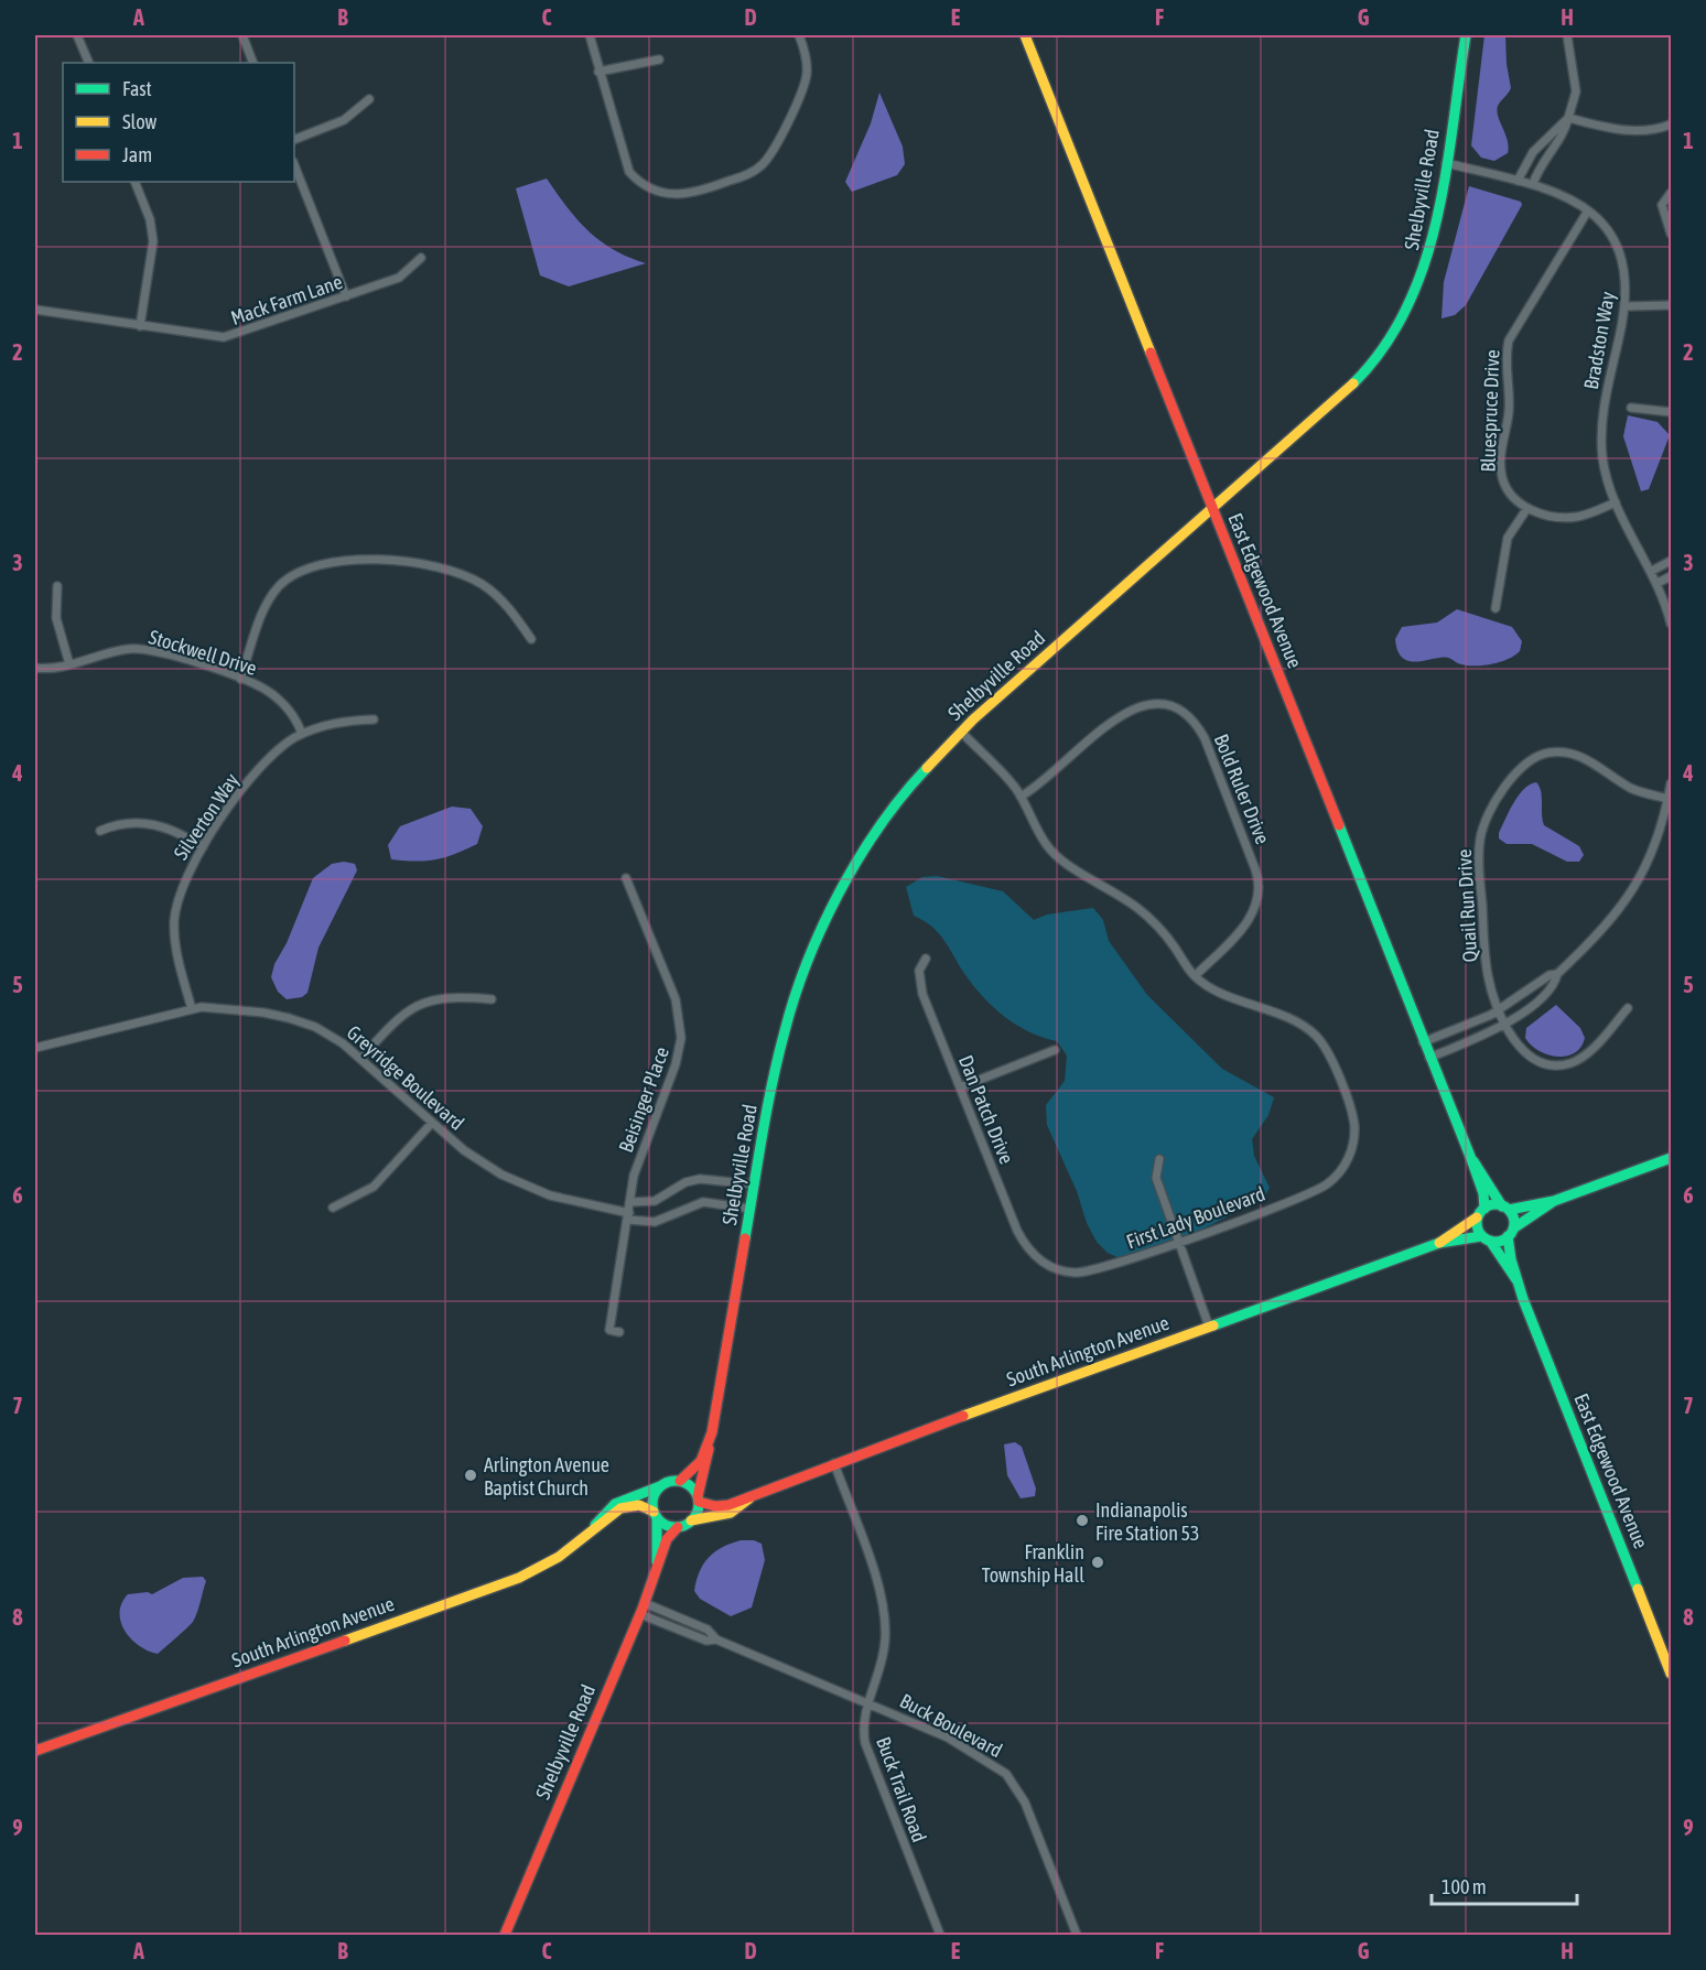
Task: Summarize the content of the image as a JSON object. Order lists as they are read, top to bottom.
{
  "streets": {
    "main road": ["Shelbyville Road", "East Edgewood Avenue", "South Arlington Avenue"],
    "street": [
      "Mack Farm Lane",
      "Bradston Way",
      "Bluespruce Drive",
      "Stockwell Drive",
      "Bold Ruler Drive",
      "Silverton Way",
      "Quail Run Drive",
      "Greyridge Boulevard",
      "Beisinger Place",
      "Dan Patch Drive",
      "First Lady Boulevard",
      "Buck Boulevard",
      "Buck Trail Road"
    ]
  },
  "crossings": [
    ["Shelbyville Road", "Bradston Way"],
    ["Shelbyville Road", "East Edgewood Avenue"],
    ["Shelbyville Road", "Greyridge Boulevard"],
    ["Shelbyville Road", "Buck Boulevard"],
    ["Bradston Way", "Bluespruce Drive"],
    ["Stockwell Drive", "Silverton Way"],
    ["Bold Ruler Drive", "First Lady Boulevard"],
    ["Silverton Way", "Greyridge Boulevard"],
    ["Greyridge Boulevard", "Beisinger Place"],
    ["Dan Patch Drive", "First Lady Boulevard"],
    ["South Arlington Avenue", "Buck Trail Road"],
    ["Buck Boulevard", "Buck Trail Road"]
  ],
  "places": ["Arlington Avenue Baptist Church", "Indianapolis Fire Station 53", "Franklin Township Hall"],
  "legend": ["Fast", "Slow", "Jam"],
  "scale_bar": "100 m",
  "grid": {
    "columns": [
      "A",
      "B",
      "C",
      "D",
      "E",
      "F",
      "G",
      "H"
    ],
    "rows": [
      "1",
      "2",
      "3",
      "4",
      "5",
      "6",
      "7",
      "8",
      "9"
    ]
  }
}
